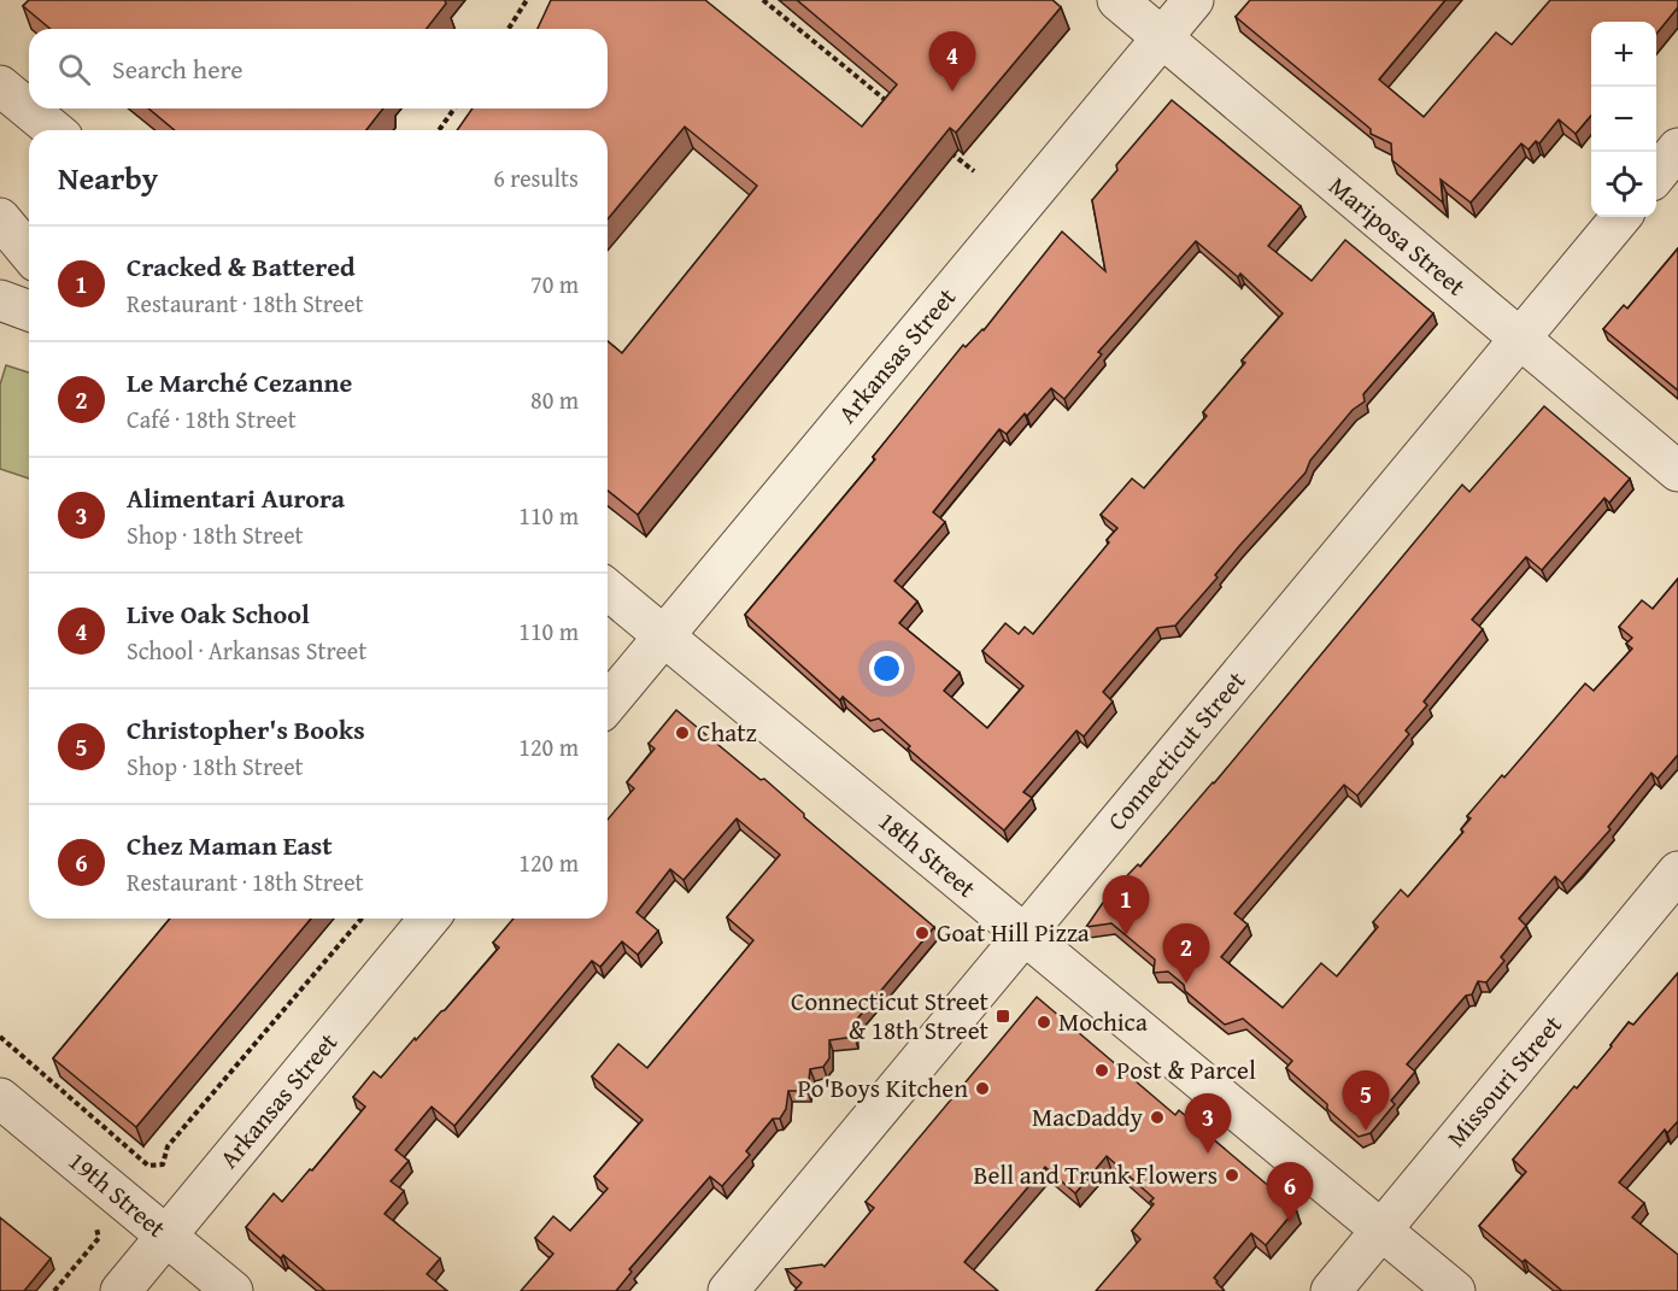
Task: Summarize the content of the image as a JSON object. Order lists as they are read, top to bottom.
{
  "streets": {
    "street": [
      "Mariposa Street",
      "Arkansas Street",
      "Connecticut Street",
      "18th Street",
      "Missouri Street",
      "19th Street"
    ]
  },
  "crossings": [
    ["Mariposa Street", "Arkansas Street"],
    ["Mariposa Street", "Connecticut Street"],
    ["Arkansas Street", "18th Street"],
    ["Arkansas Street", "19th Street"],
    ["Connecticut Street", "18th Street"],
    ["18th Street", "Missouri Street"]
  ],
  "places": {
    "other": [
      "Chatz",
      "Goat Hill Pizza",
      "Mochica",
      "Post & Parcel",
      "Po'Boys Kitchen",
      "MacDaddy",
      "Bell and Trunk Flowers"
    ],
    "transit": ["Connecticut Street & 18th Street"]
  },
  "page": {
    "map_buttons": ["+", "−"],
    "search": "Search here",
    "pins": [
      "4",
      "1",
      "2",
      "5",
      "3",
      "6"
    ],
    "heading": ["Nearby", "6 results"],
    "list": [
      {
        "mark": "1",
        "name": "Cracked & Battered",
        "note": "Restaurant · 18th Street",
        "value": "70 m"
      },
      {
        "mark": "2",
        "name": "Le Marché Cezanne",
        "note": "Café · 18th Street",
        "value": "80 m"
      },
      {
        "mark": "3",
        "name": "Alimentari Aurora",
        "note": "Shop · 18th Street",
        "value": "110 m"
      },
      {
        "mark": "4",
        "name": "Live Oak School",
        "note": "School · Arkansas Street",
        "value": "110 m"
      },
      {
        "mark": "5",
        "name": "Christopher's Books",
        "note": "Shop · 18th Street",
        "value": "120 m"
      },
      {
        "mark": "6",
        "name": "Chez Maman East",
        "note": "Restaurant · 18th Street",
        "value": "120 m"
      }
    ]
  }
}
